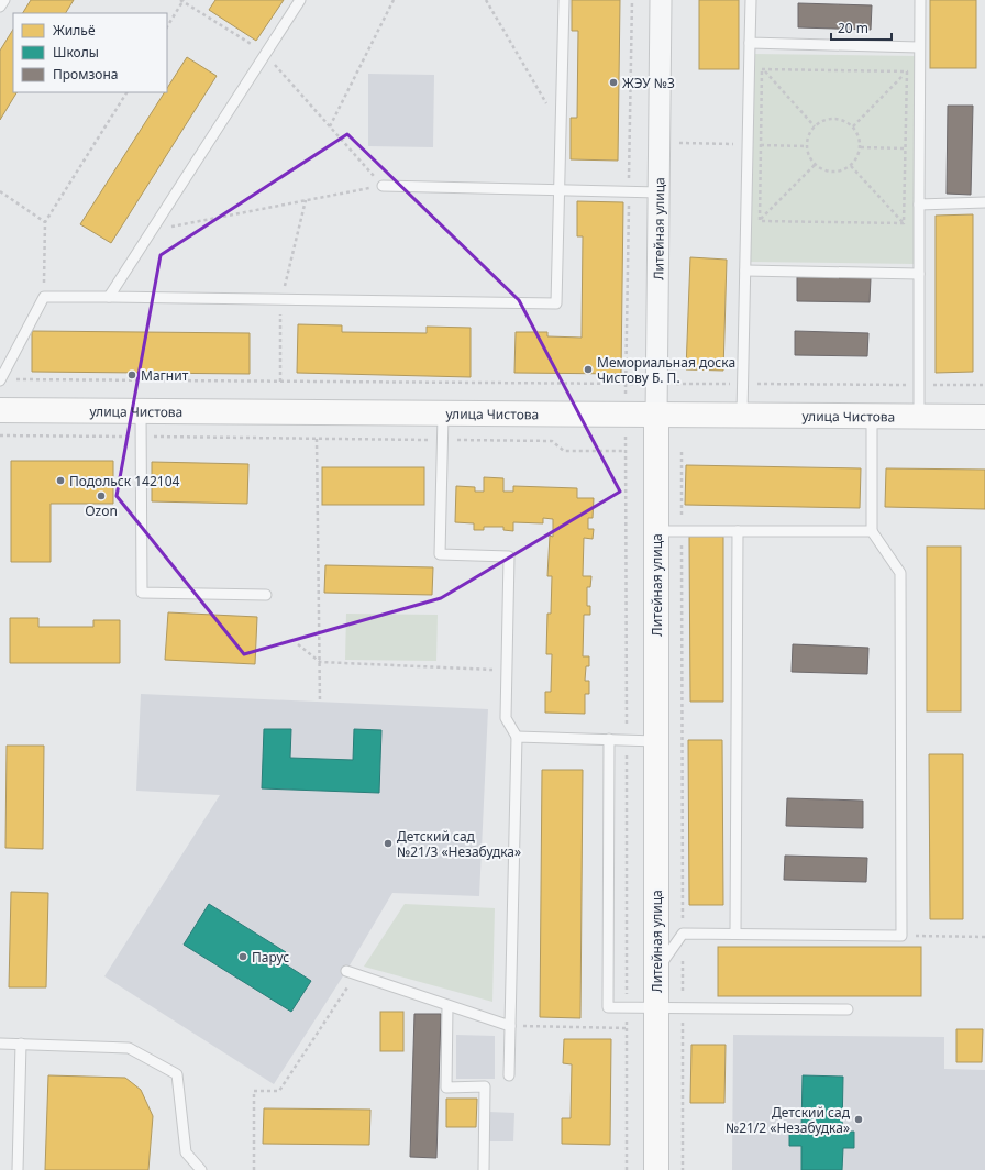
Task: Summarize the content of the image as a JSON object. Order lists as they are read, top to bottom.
{
  "streets": {
    "street": ["Литейная улица", "улица Чистова"]
  },
  "crossings": [
    ["Литейная улица", "улица Чистова"]
  ],
  "places": [
    "ЖЭУ №3",
    "Мемориальная доска Чистову Б. П.",
    "Магнит",
    "Подольск 142104",
    "Ozon",
    "Детский сад №21/3 «Незабудка»",
    "Парус",
    "Детский сад №21/2 «Незабудка»"
  ],
  "legend": ["Жильё", "Школы", "Промзона"],
  "scale_bar": "20 m"
}
